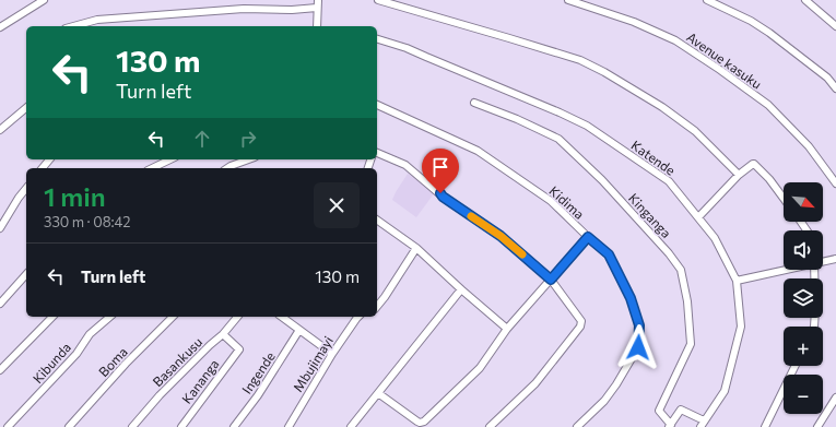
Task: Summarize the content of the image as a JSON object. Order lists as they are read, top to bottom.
{
  "streets": {
    "street": [
      "Avenue kasuku",
      "Katende",
      "Kidima",
      "Kinganga",
      "Boma",
      "Basankusu",
      "Kibunda",
      "Mbujimayi",
      "Ingende",
      "Kananga"
    ]
  },
  "crossings": [
    ["Basankusu", "Kananga"]
  ],
  "north": "bottom right",
  "page": {
    "turn": ["130 m", "Turn left"],
    "heading": ["1 min", "330 m · 08:42"],
    "map_buttons": ["+", "−"],
    "list": [
      {
        "name": "Turn left",
        "value": "130 m"
      }
    ]
  }
}
